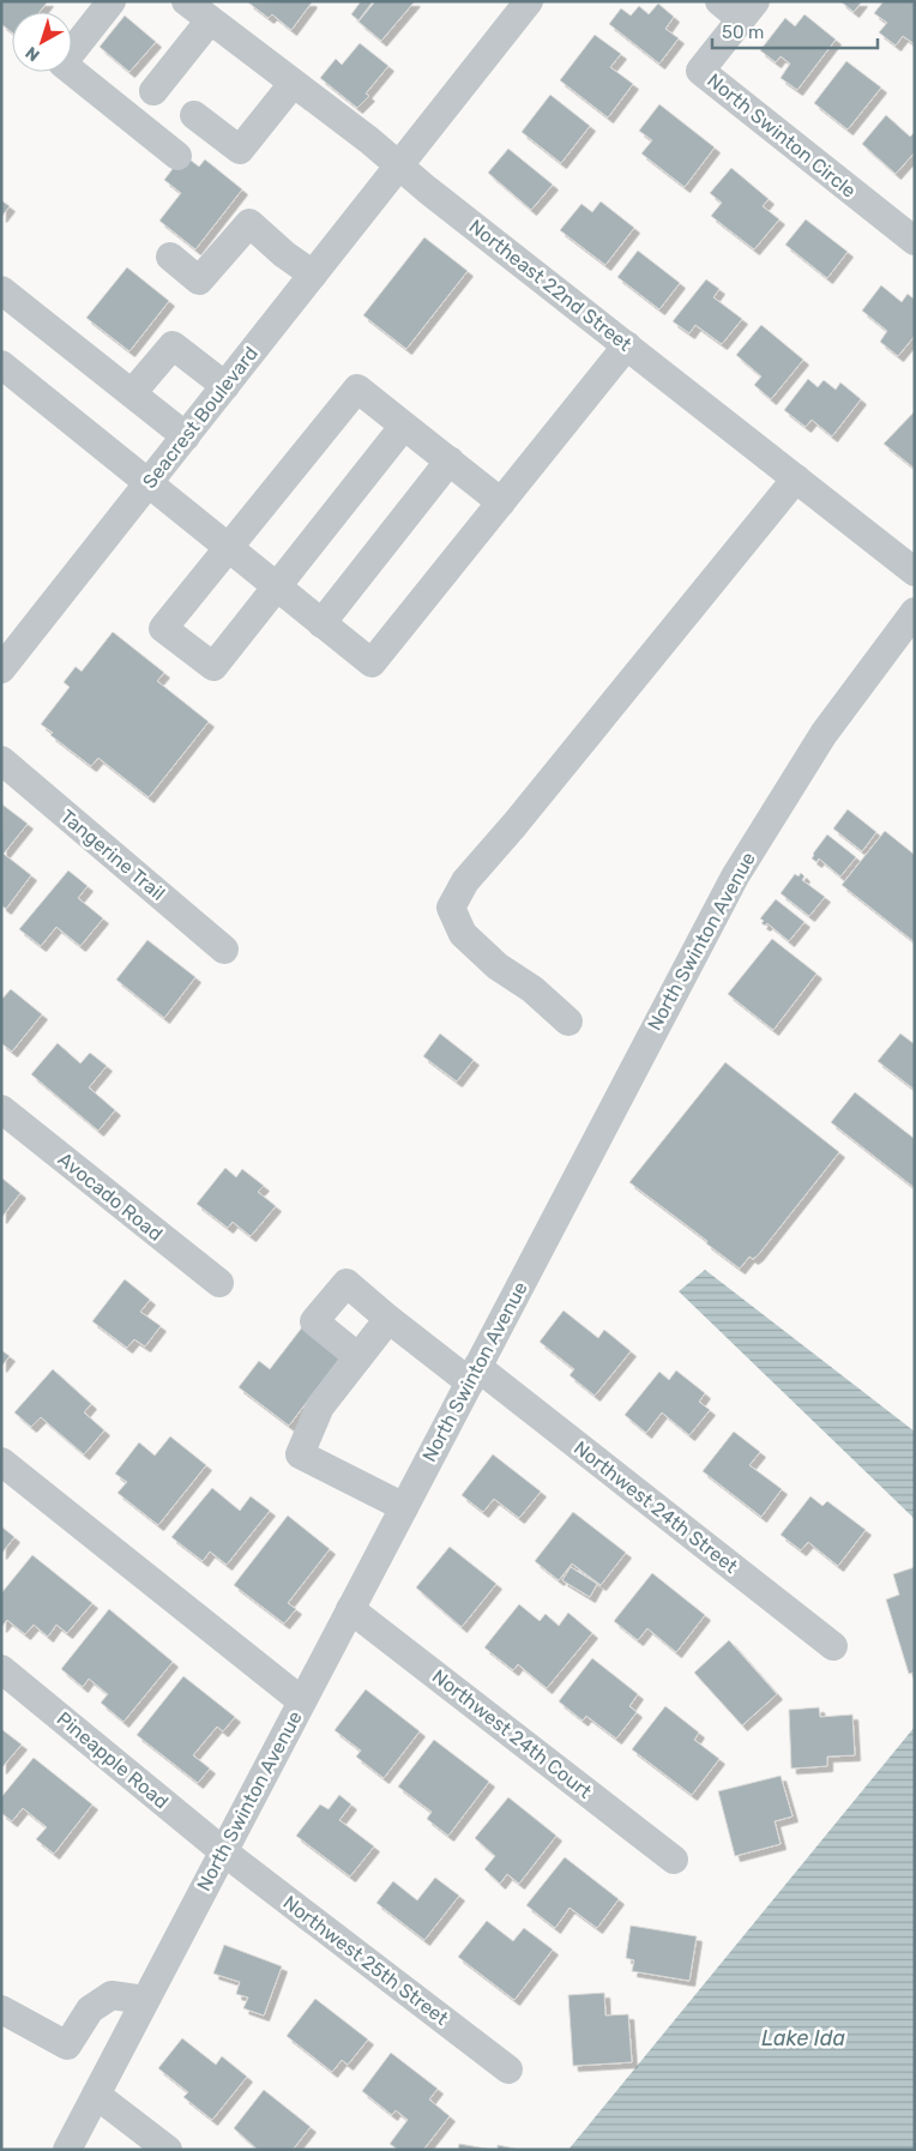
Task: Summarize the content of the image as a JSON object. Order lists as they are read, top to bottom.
{
  "streets": {
    "street": [
      "North Swinton Circle",
      "Northeast 22nd Street",
      "Seacrest Boulevard",
      "Tangerine Trail",
      "North Swinton Avenue",
      "Avocado Road",
      "Northwest 24th Street",
      "Northwest 24th Court",
      "Pineapple Road",
      "Northwest 25th Street"
    ]
  },
  "crossings": [
    ["Northeast 22nd Street", "Seacrest Boulevard"],
    ["North Swinton Avenue", "Northwest 24th Street"],
    ["North Swinton Avenue", "Northwest 24th Court"],
    ["North Swinton Avenue", "Pineapple Road"],
    ["North Swinton Avenue", "Northwest 25th Street"],
    ["Pineapple Road", "Northwest 25th Street"]
  ],
  "water": ["Lake Ida"],
  "scale_bar": "50 m",
  "north": "bottom left"
}
